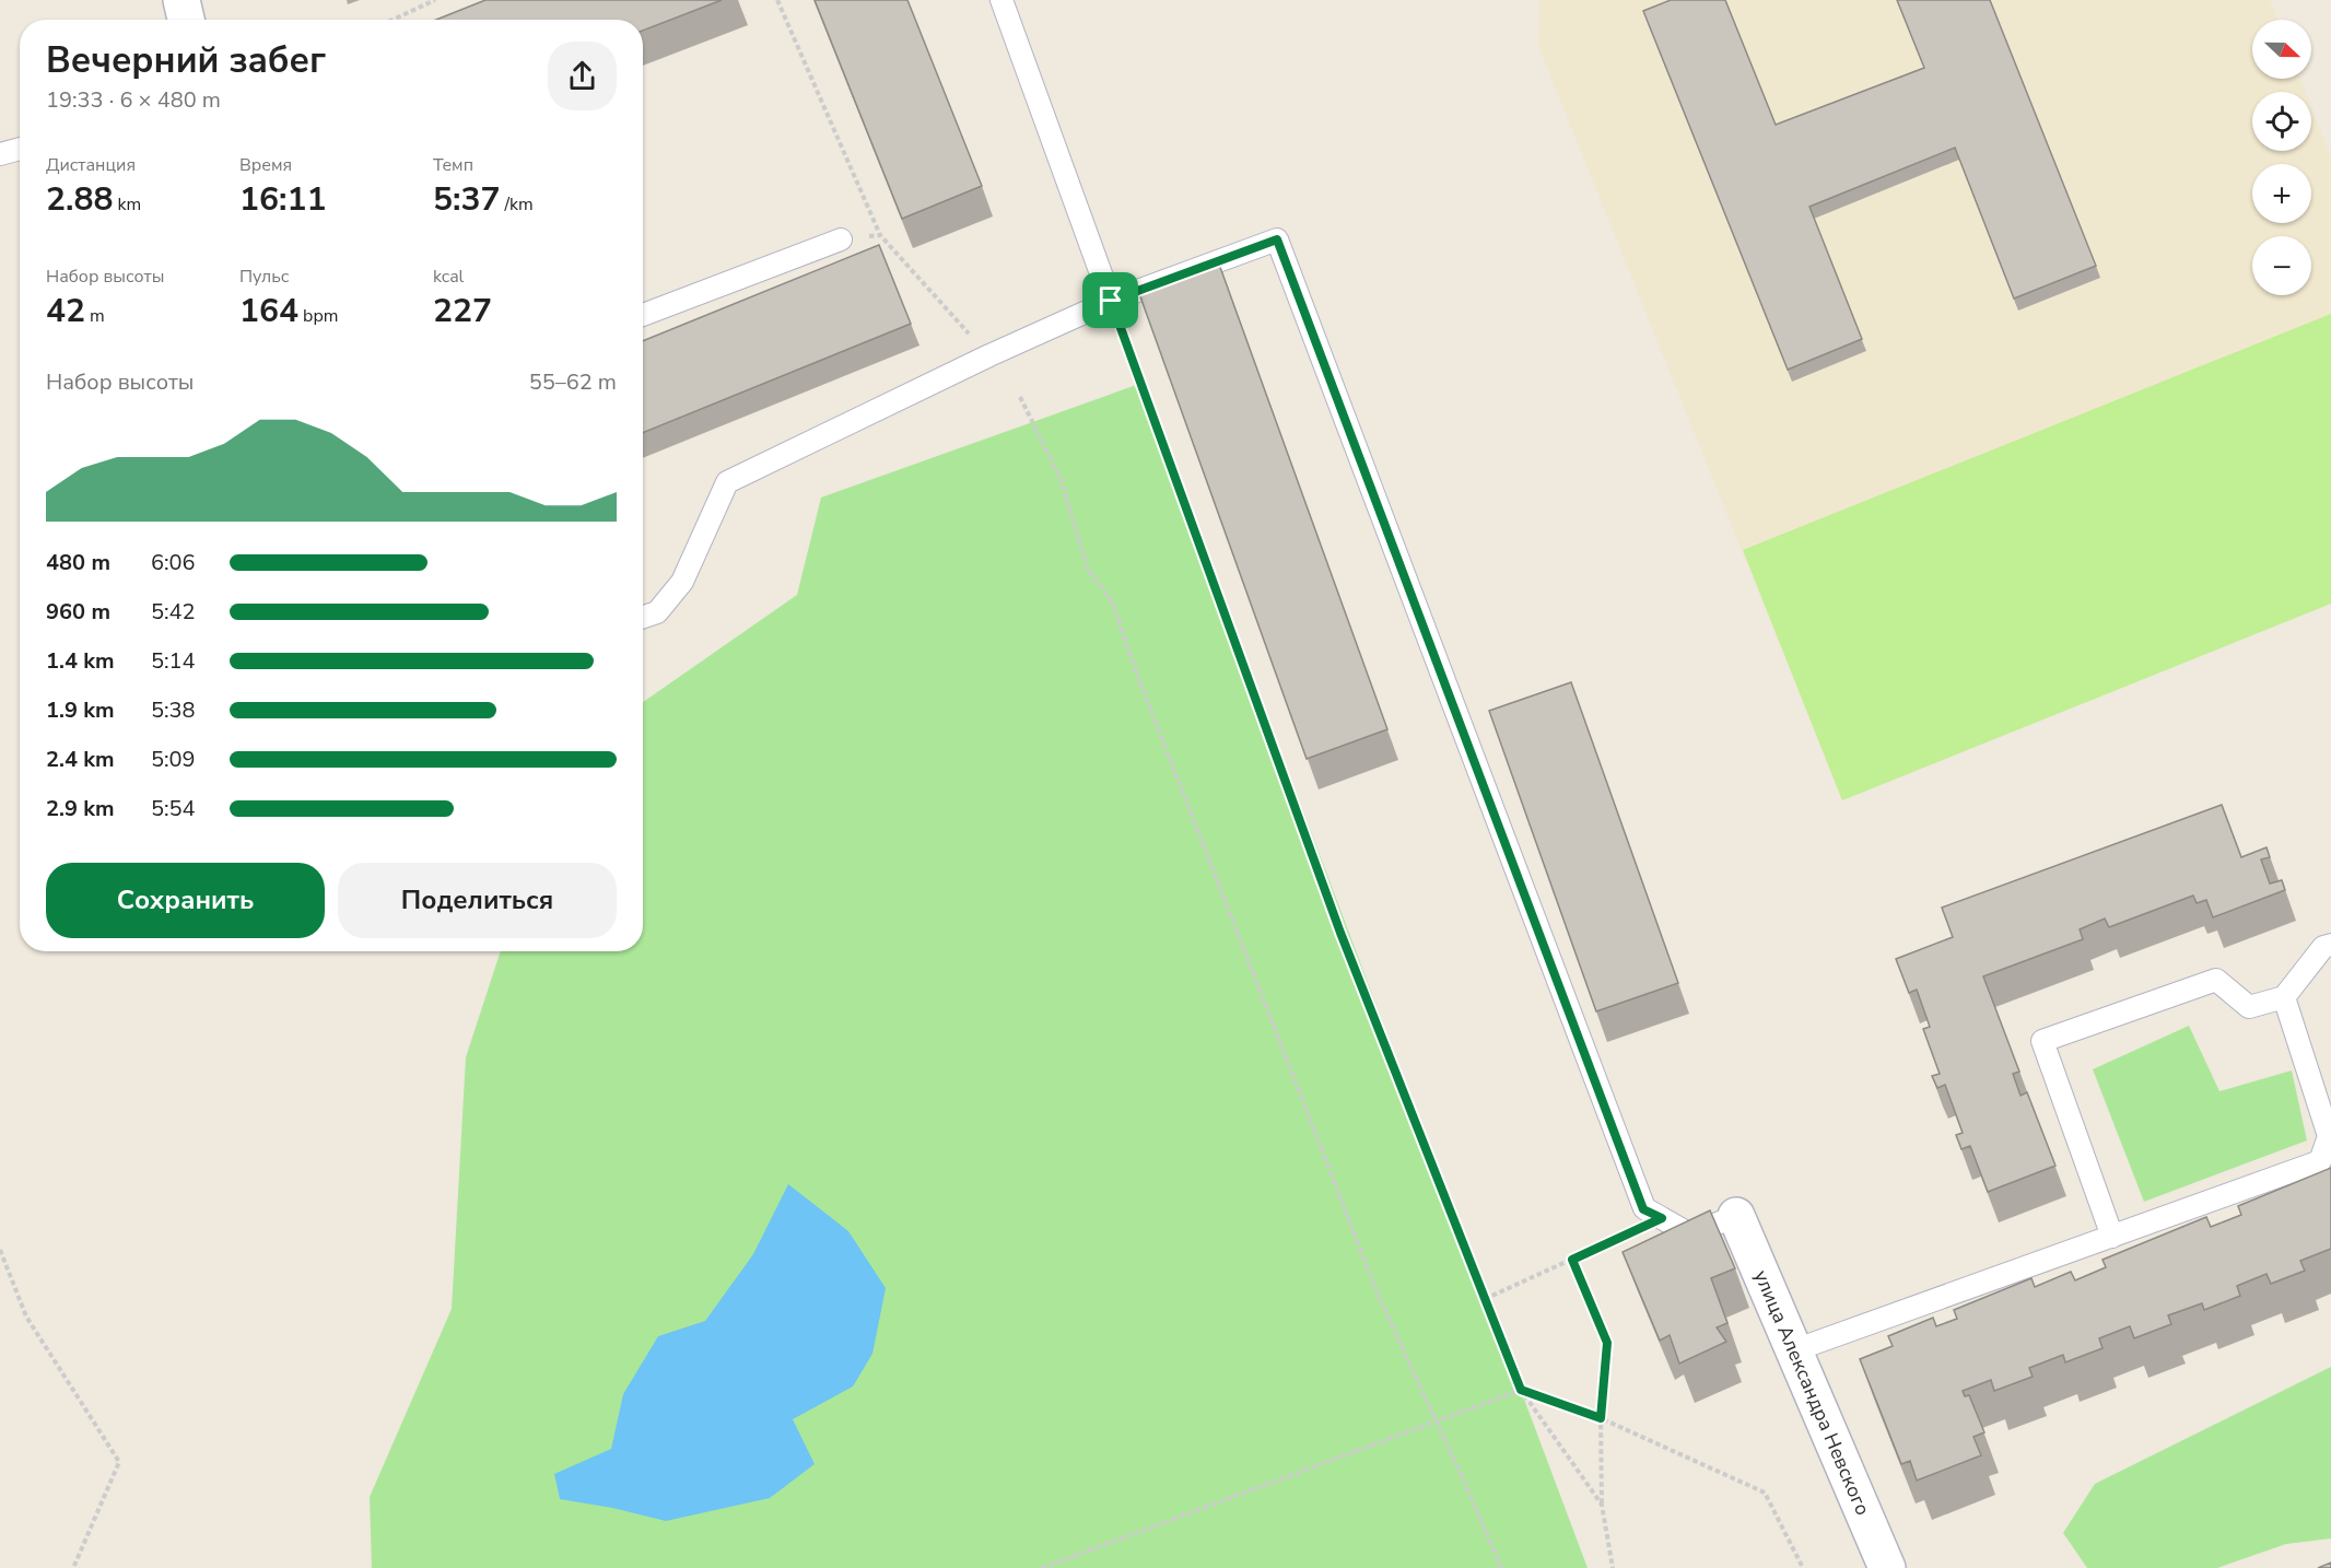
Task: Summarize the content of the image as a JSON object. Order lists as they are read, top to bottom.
{
  "streets": {
    "street": ["улица Александра Невского"]
  },
  "north": "right",
  "page": {
    "map_buttons": ["+", "−"],
    "heading": ["Вечерний забег", "19:33 · 6 × 480 m"],
    "stats": [
      ["Дистанция", "2.88 km"],
      ["Время", "16:11"],
      ["Темп", "5:37 /km"],
      ["Набор высоты", "42 m"],
      ["Пульс", "164 bpm"],
      ["kcal", "227"]
    ],
    "chart": ["Набор высоты", "55–62 m"],
    "list": [
      {
        "name": "480 m",
        "note": "6:06"
      },
      {
        "name": "960 m",
        "note": "5:42"
      },
      {
        "name": "1.4 km",
        "note": "5:14"
      },
      {
        "name": "1.9 km",
        "note": "5:38"
      },
      {
        "name": "2.4 km",
        "note": "5:09"
      },
      {
        "name": "2.9 km",
        "note": "5:54"
      }
    ],
    "buttons": ["Сохранить", "Поделиться"]
  }
}
